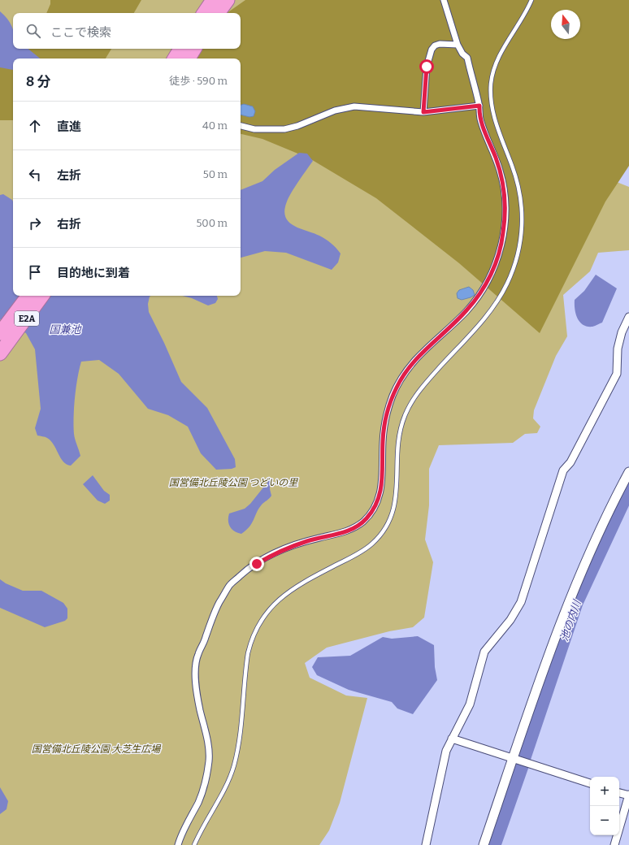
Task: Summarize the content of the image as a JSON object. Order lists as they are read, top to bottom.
{
  "streets": {
    "highway": ["E2A"]
  },
  "water": ["国兼池", "池の内川"],
  "parks": ["国営備北丘陵公園 つどいの里", "国営備北丘陵公園 大芝生広場"],
  "north": "top",
  "page": {
    "search": "ここで検索",
    "heading": ["8 分", "徒歩 · 590 m"],
    "list": [
      ["直進", "40 m"],
      ["左折", "50 m"],
      ["右折", "500 m"],
      "目的地に到着"
    ],
    "map_buttons": ["+", "−"]
  }
}
